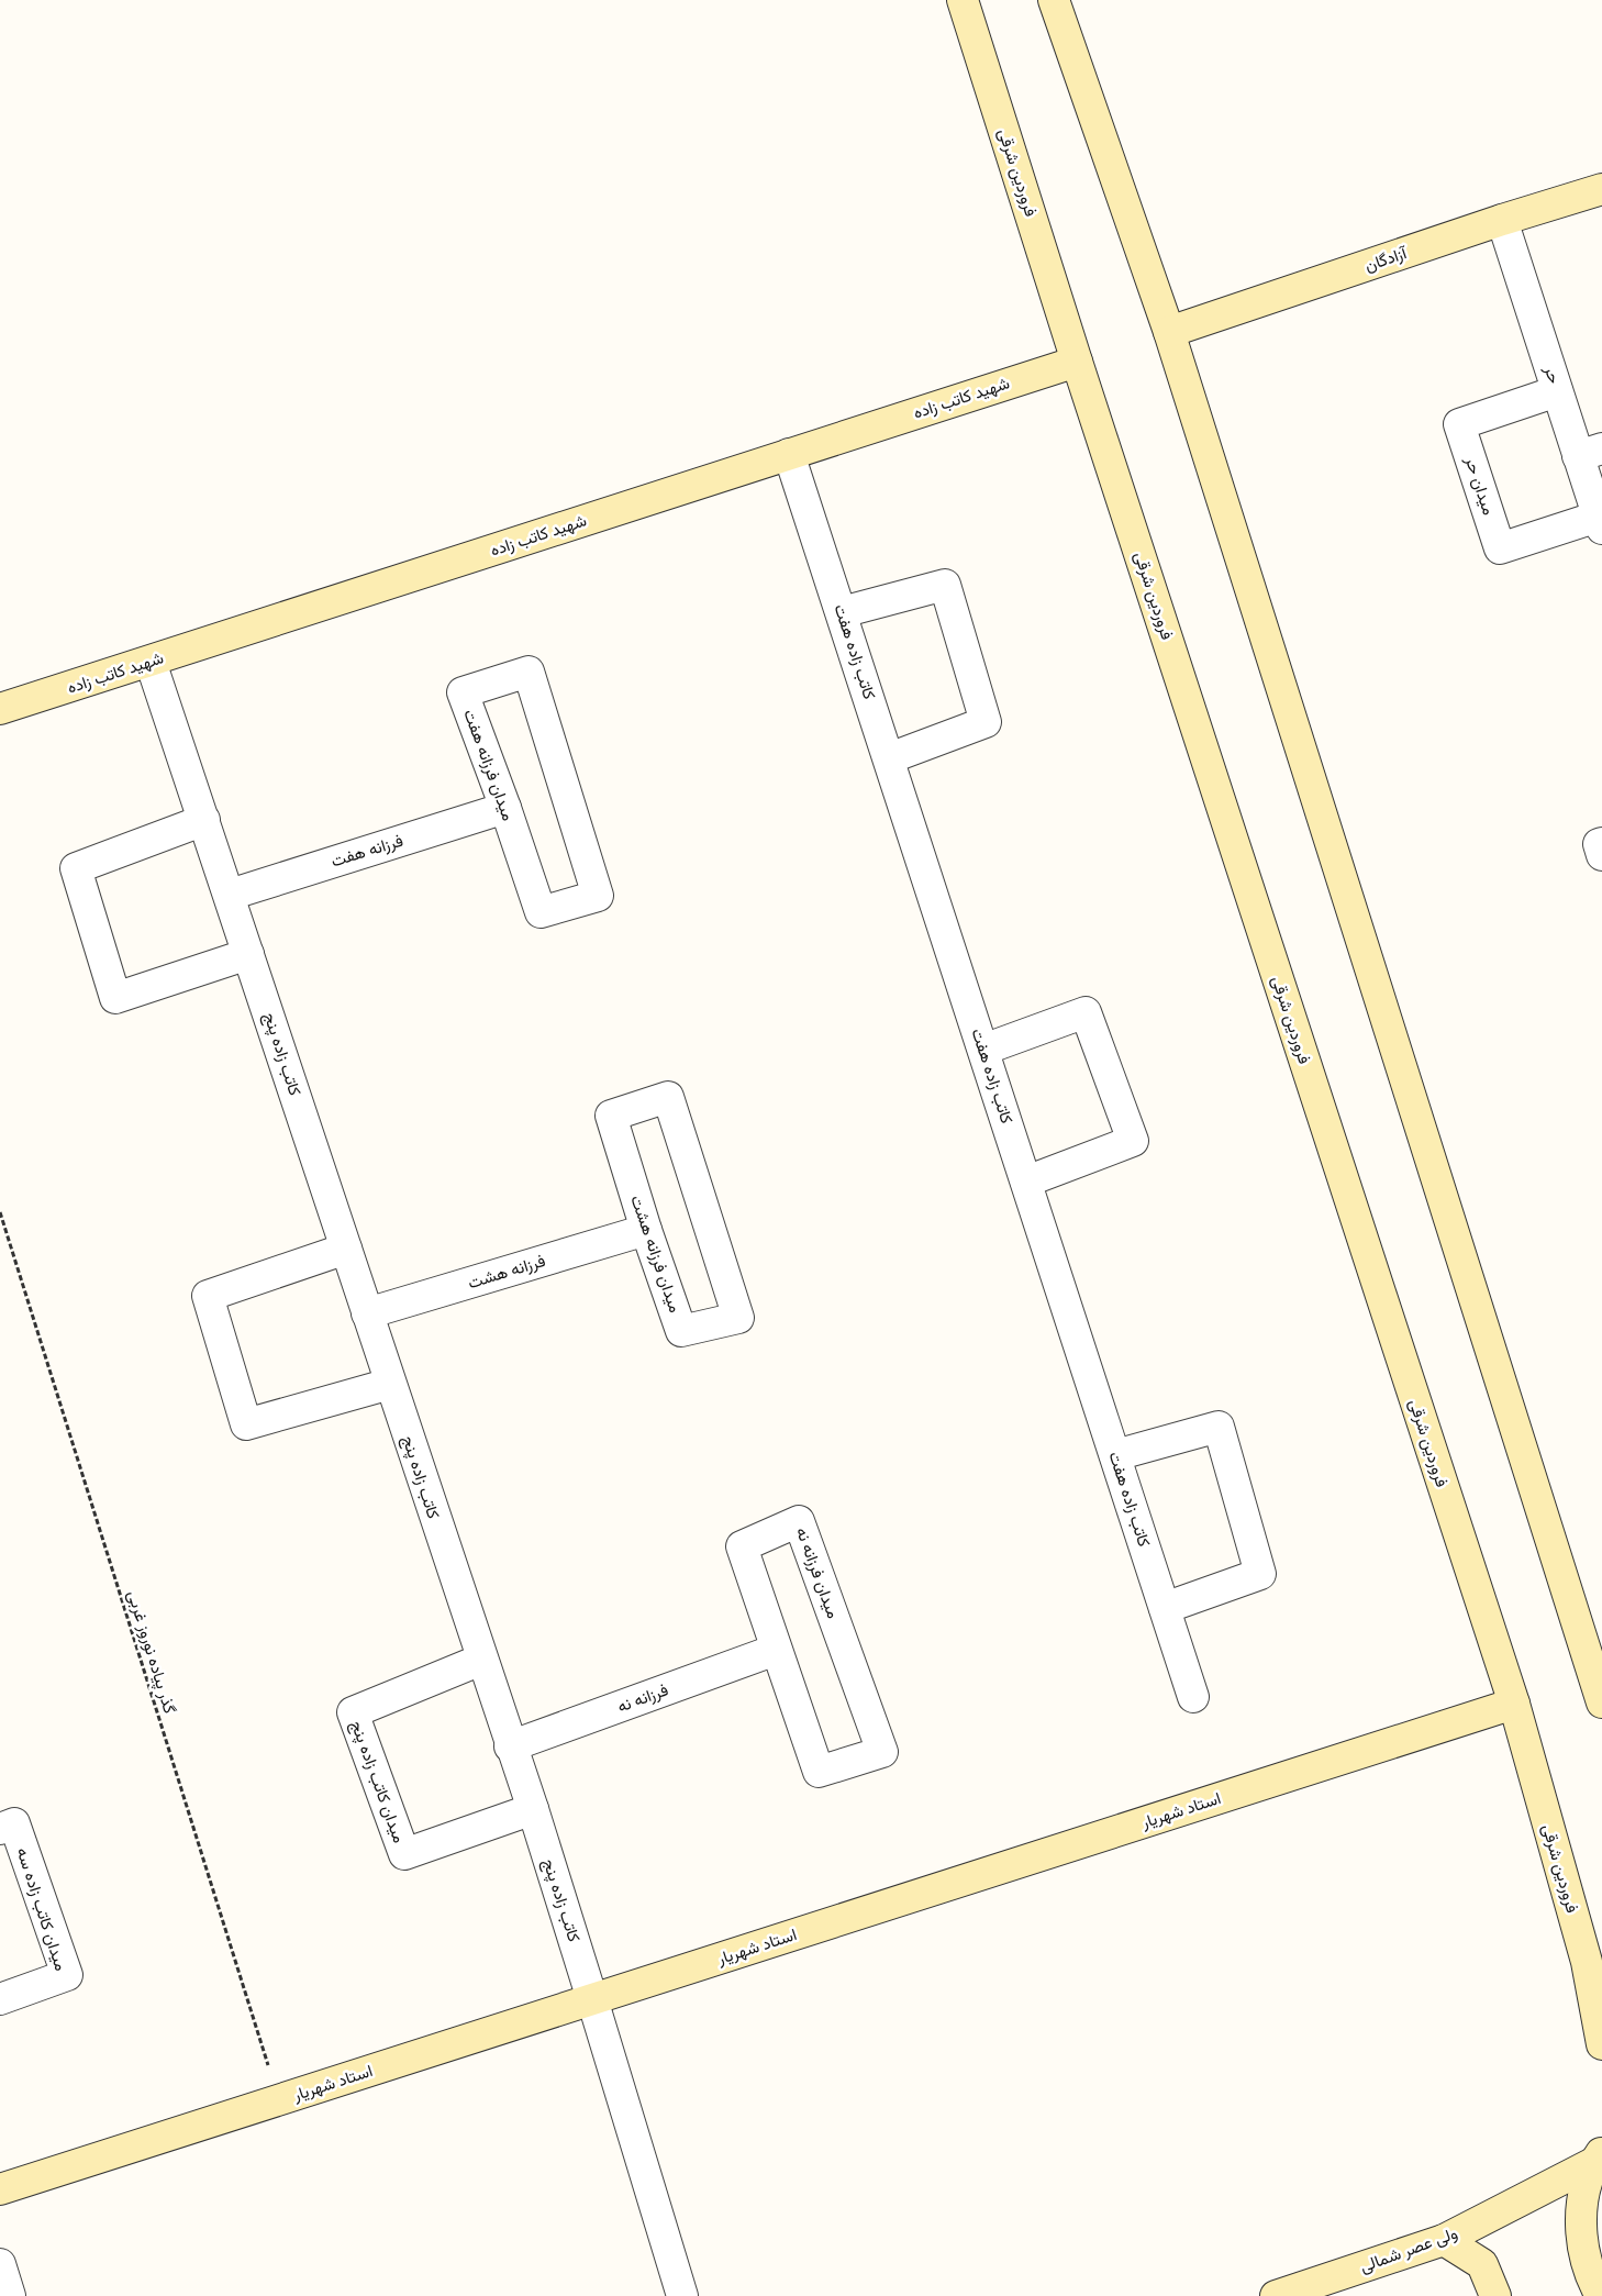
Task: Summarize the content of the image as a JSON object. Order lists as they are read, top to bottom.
{
  "streets": {
    "main road": [
      "فروردین شرقی",
      "آزادگان",
      "شهید کاتب زاده",
      "استاد شهریار",
      "ولی عصر شمالی"
    ],
    "street": [
      "حر",
      "میدان حر",
      "کاتب زاده هفت",
      "میدان فرزانه هفت",
      "فرزانه هفت",
      "کاتب زاده پنج",
      "میدان فرزانه هشت",
      "فرزانه هشت",
      "میدان فرزانه نه",
      "فرزانه نه",
      "میدان کاتب زاده پنج",
      "میدان کاتب زاده سه"
    ],
    "path": ["گذر پیاده نوروز غربی"]
  },
  "crossings": [
    ["فروردین شرقی", "شهید کاتب زاده"],
    ["فروردین شرقی", "استاد شهریار"],
    ["آزادگان", "حر"],
    ["حر", "میدان حر"],
    ["شهید کاتب زاده", "کاتب زاده هفت"],
    ["شهید کاتب زاده", "کاتب زاده پنج"],
    ["میدان فرزانه هفت", "فرزانه هفت"],
    ["فرزانه هفت", "کاتب زاده پنج"],
    ["کاتب زاده پنج", "فرزانه هشت"],
    ["کاتب زاده پنج", "فرزانه نه"],
    ["کاتب زاده پنج", "میدان کاتب زاده پنج"],
    ["کاتب زاده پنج", "استاد شهریار"],
    ["میدان فرزانه هشت", "فرزانه هشت"],
    ["میدان فرزانه نه", "فرزانه نه"],
    ["گذر پیاده نوروز غربی", "استاد شهریار"]
  ]
}
